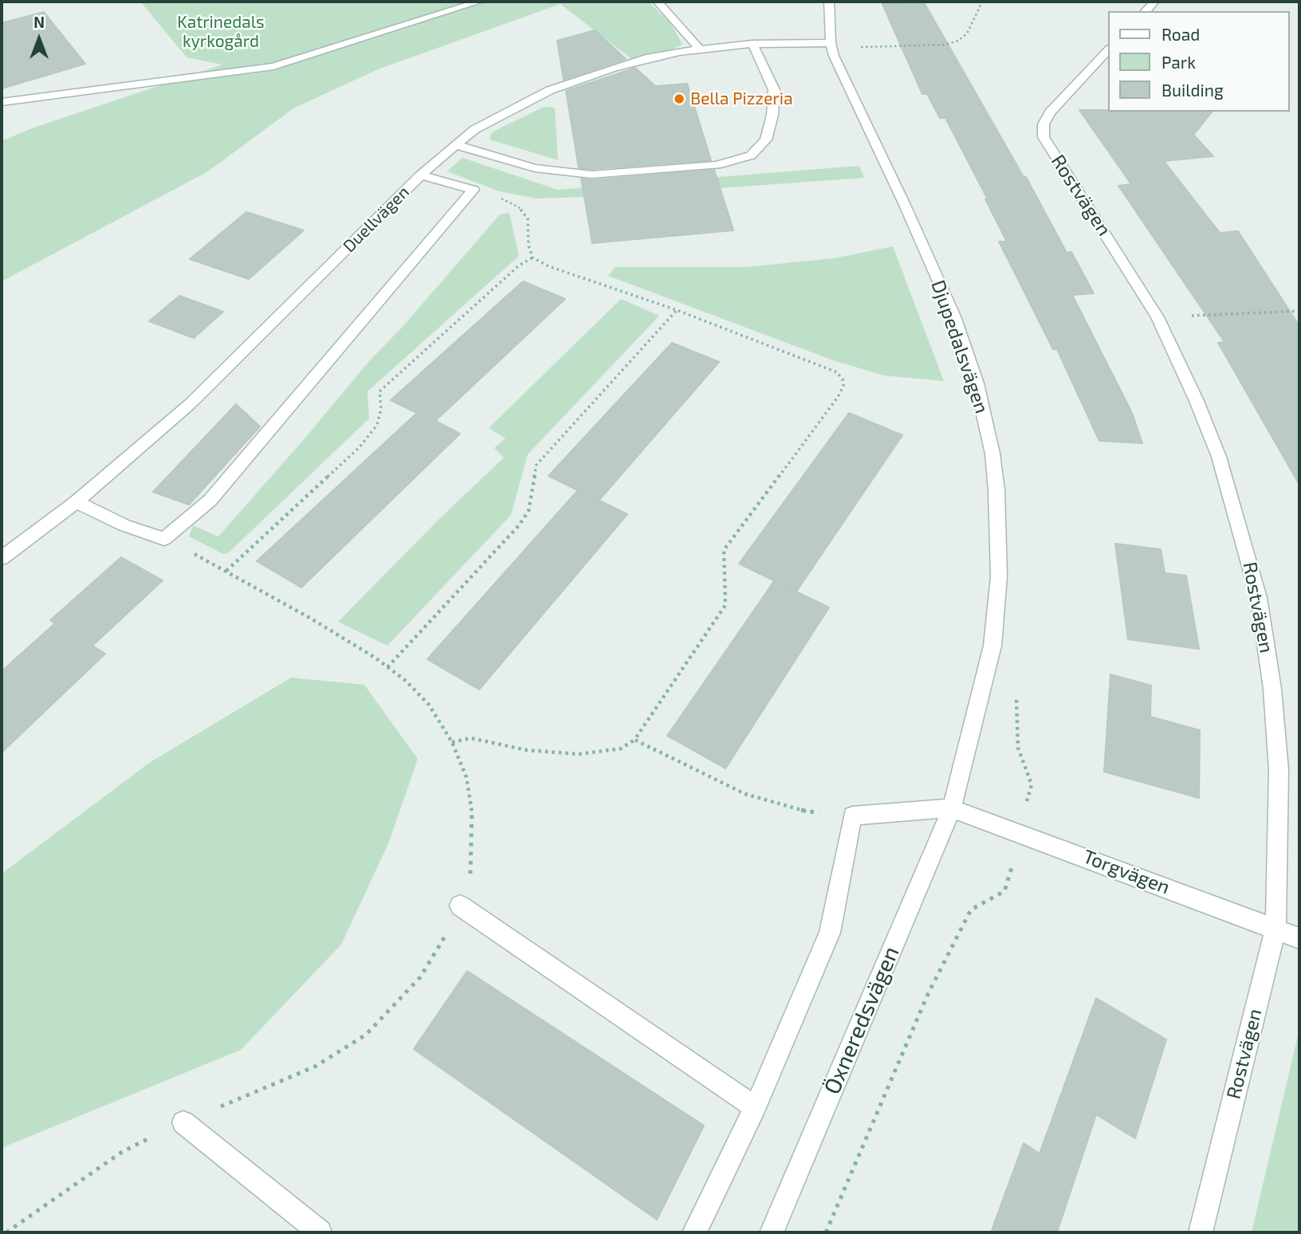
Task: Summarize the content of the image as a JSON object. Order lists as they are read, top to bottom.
{
  "streets": {
    "street": [
      "Rostvägen",
      "Duellvägen",
      "Djupedalsvägen",
      "Torgvägen",
      "Öxneredsvägen"
    ]
  },
  "crossings": [
    ["Rostvägen", "Torgvägen"],
    ["Duellvägen", "Djupedalsvägen"],
    ["Djupedalsvägen", "Torgvägen"],
    ["Djupedalsvägen", "Öxneredsvägen"],
    ["Torgvägen", "Öxneredsvägen"]
  ],
  "parks": ["Katrinedals kyrkogård"],
  "places": ["Bella Pizzeria"],
  "legend": ["Road", "Park", "Building"],
  "north": "top"
}
